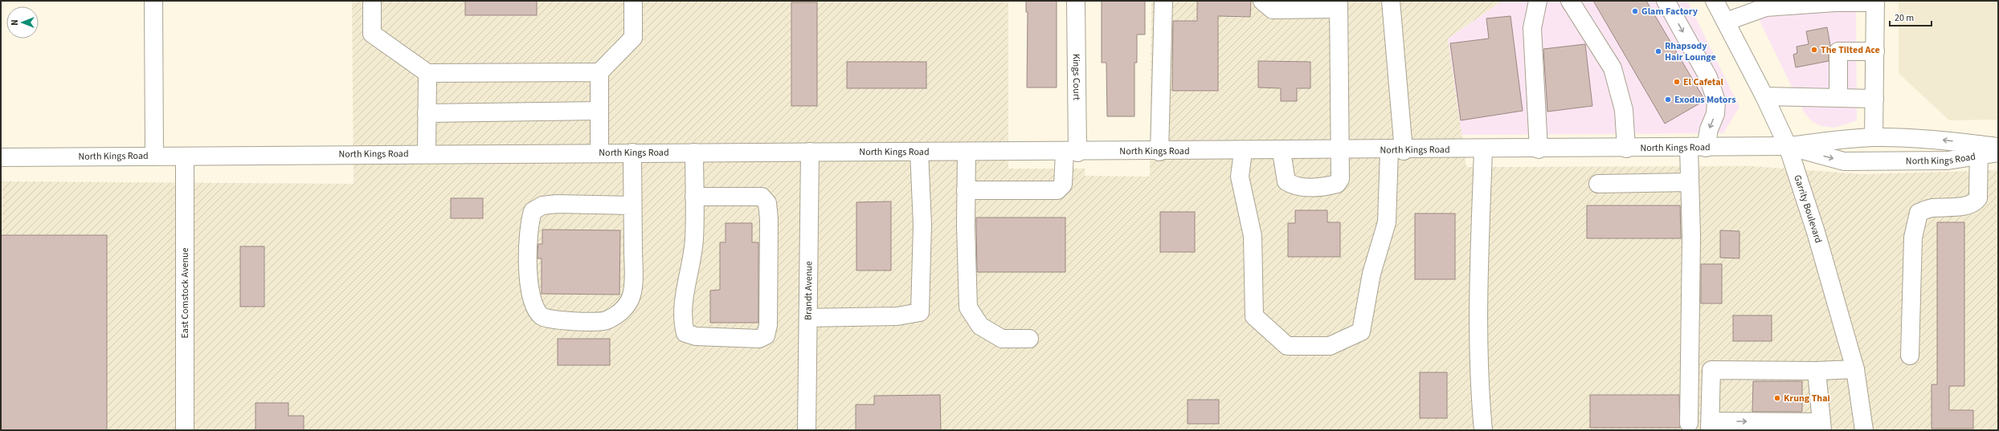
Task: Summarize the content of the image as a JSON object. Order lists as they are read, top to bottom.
{
  "streets": {
    "street": [
      "Kings Court",
      "North Kings Road",
      "Garrity Boulevard",
      "Brandt Avenue",
      "East Comstock Avenue"
    ]
  },
  "crossings": [
    ["Kings Court", "North Kings Road"],
    ["North Kings Road", "Garrity Boulevard"],
    ["North Kings Road", "Brandt Avenue"],
    ["North Kings Road", "East Comstock Avenue"]
  ],
  "places": [
    "Glam Factory",
    "The Tilted Ace",
    "Rhapsody Hair Lounge",
    "El Cafetal",
    "Exodus Motors",
    "Krung Thai"
  ],
  "scale_bar": "20 m",
  "north": "left"
}
